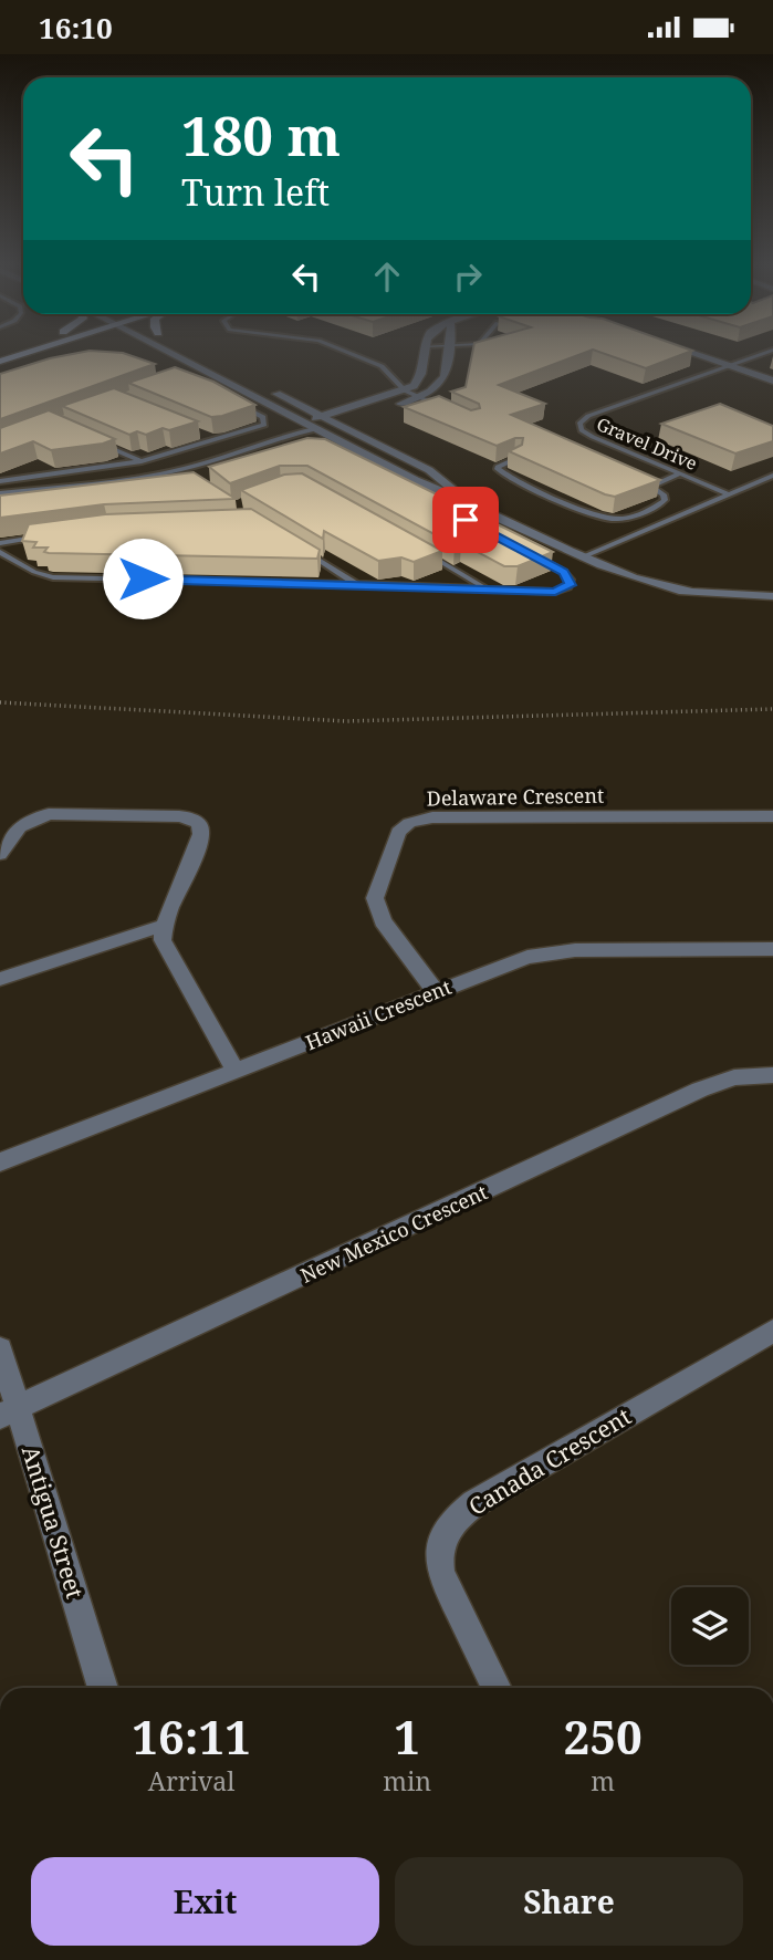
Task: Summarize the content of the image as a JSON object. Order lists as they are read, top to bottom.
{
  "streets": {
    "street": [
      "Delaware Crescent",
      "Hawaii Crescent",
      "New Mexico Crescent",
      "Canada Crescent",
      "Antigua Street"
    ],
    "lane": ["Gravel Drive"]
  },
  "crossings": [
    ["Delaware Crescent", "Hawaii Crescent"],
    ["New Mexico Crescent", "Antigua Street"]
  ],
  "page": {
    "status": "16:10",
    "turn": ["180 m", "Turn left"],
    "eta": [
      "16:11",
      "Arrival",
      "1",
      "min",
      "250",
      "m"
    ],
    "buttons": ["Exit", "Share"]
  }
}
